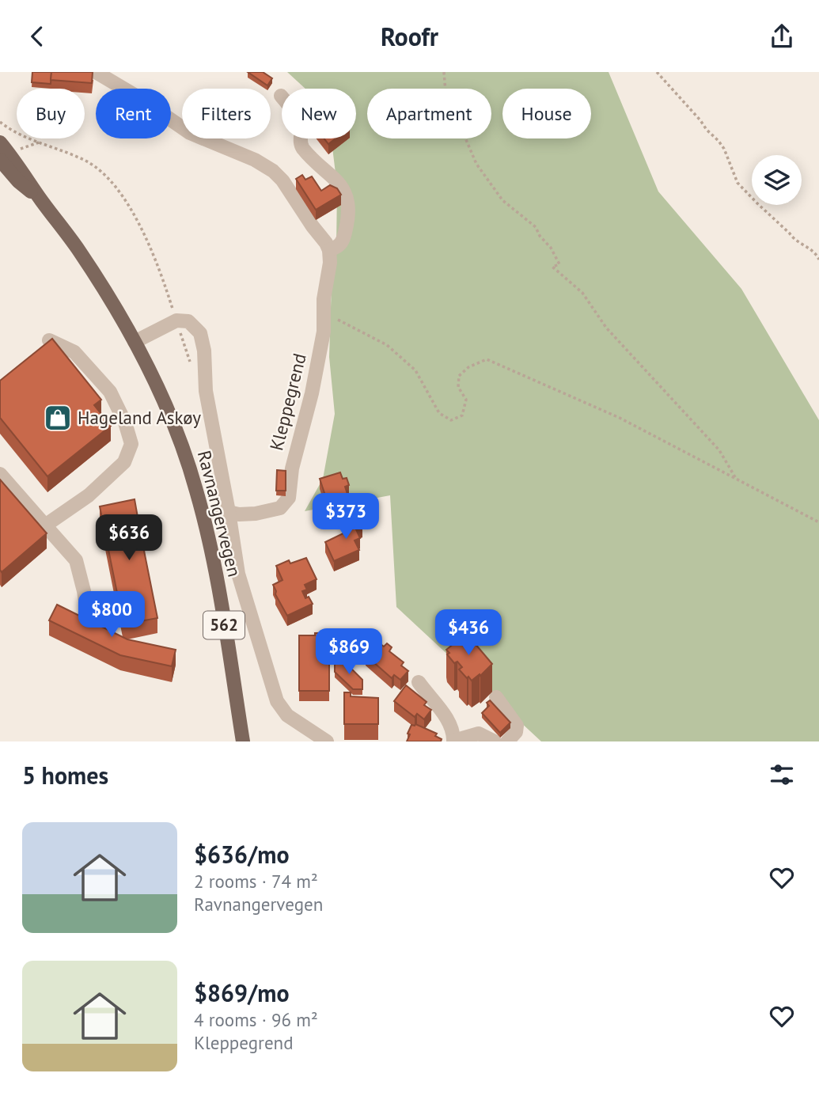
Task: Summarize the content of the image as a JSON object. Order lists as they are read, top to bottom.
{
  "streets": {
    "main road": ["Ravnangervegen", "562"],
    "street": ["Kleppegrend"]
  },
  "places": {
    "shop": ["Hageland Askøy"]
  },
  "page": {
    "header": "Roofr",
    "chip": [
      "Buy",
      "Rent",
      "Filters",
      "New",
      "Apartment",
      "House"
    ],
    "price": [
      "$373",
      "$636",
      "$800",
      "$436",
      "$869"
    ],
    "heading": "5 homes",
    "list": [
      {
        "name": "$636/mo",
        "note": "2 rooms · 74 m² · Ravnangervegen"
      },
      {
        "name": "$869/mo",
        "note": "4 rooms · 96 m² · Kleppegrend"
      }
    ]
  }
}
